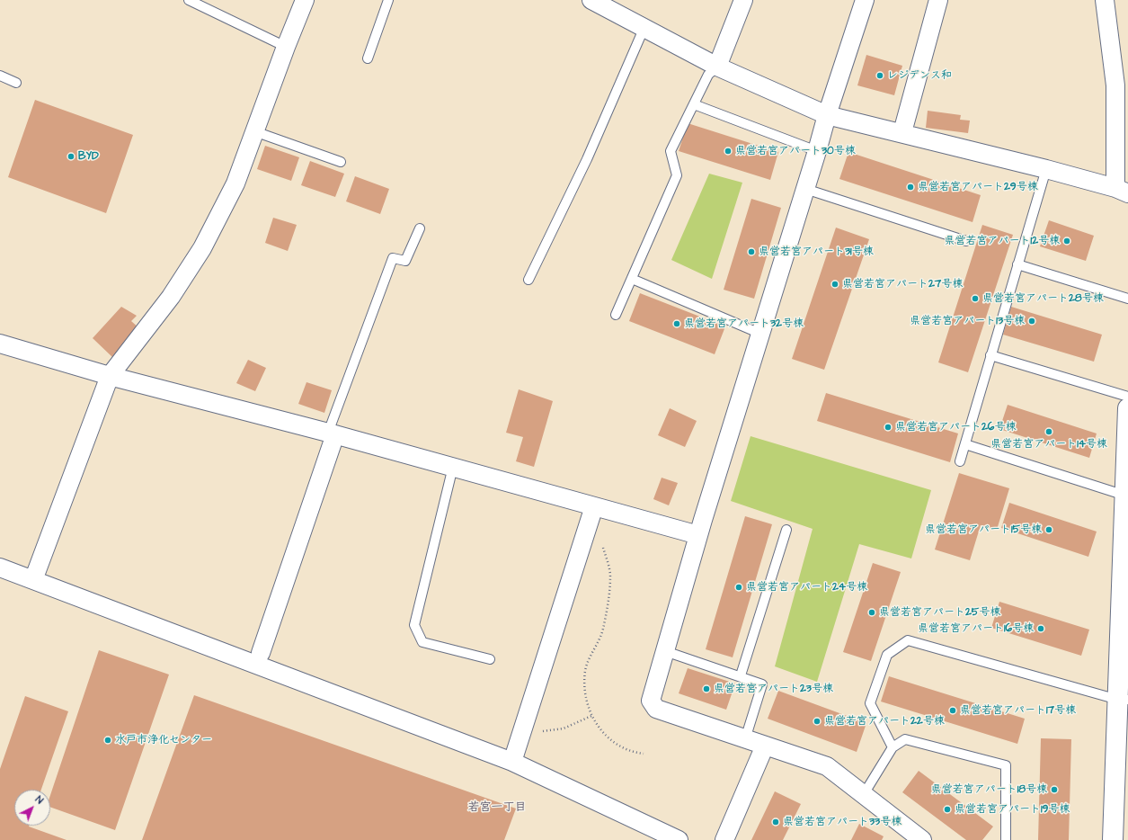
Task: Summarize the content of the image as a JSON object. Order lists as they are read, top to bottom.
{
  "districts": ["若宮一丁目"],
  "places": [
    "レジデンス和",
    "県営若宮アパート30号棟",
    "BYD",
    "県営若宮アパート29号棟",
    "県営若宮アパート12号棟",
    "県営若宮アパート31号棟",
    "県営若宮アパート27号棟",
    "県営若宮アパート28号棟",
    "県営若宮アパート13号棟",
    "県営若宮アパート32号棟",
    "県営若宮アパート26号棟",
    "県営若宮アパート14号棟",
    "県営若宮アパート15号棟",
    "県営若宮アパート24号棟",
    "県営若宮アパート25号棟",
    "県営若宮アパート16号棟",
    "県営若宮アパート23号棟",
    "県営若宮アパート17号棟",
    "県営若宮アパート22号棟",
    "水戸市浄化センター",
    "県営若宮アパート18号棟",
    "県営若宮アパート19号棟",
    "県営若宮アパート33号棟"
  ],
  "north": "top right"
}
